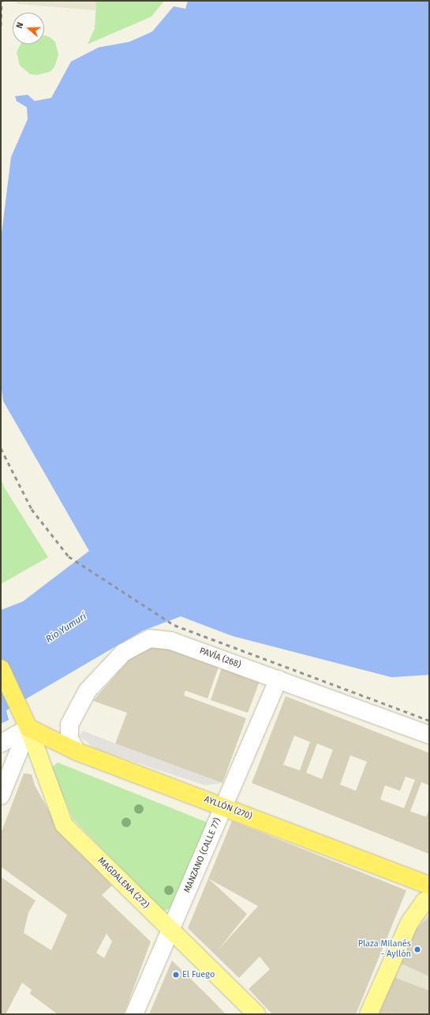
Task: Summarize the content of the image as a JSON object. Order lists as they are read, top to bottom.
{
  "streets": {
    "highway": ["AYLLÓN (270)"],
    "main road": ["MAGDALENA (272)"],
    "street": ["PAVÍA (268)", "MANZANO (CALLE 77)"]
  },
  "crossings": [
    ["PAVÍA (268)", "AYLLÓN (270)"],
    ["PAVÍA (268)", "MANZANO (CALLE 77)"],
    ["AYLLÓN (270)", "MANZANO (CALLE 77)"],
    ["AYLLÓN (270)", "MAGDALENA (272)"],
    ["MANZANO (CALLE 77)", "MAGDALENA (272)"]
  ],
  "water": ["Río Yumurí"],
  "places": ["Plaza Milanés - Ayllón", "El Fuego"],
  "north": "left"
}
